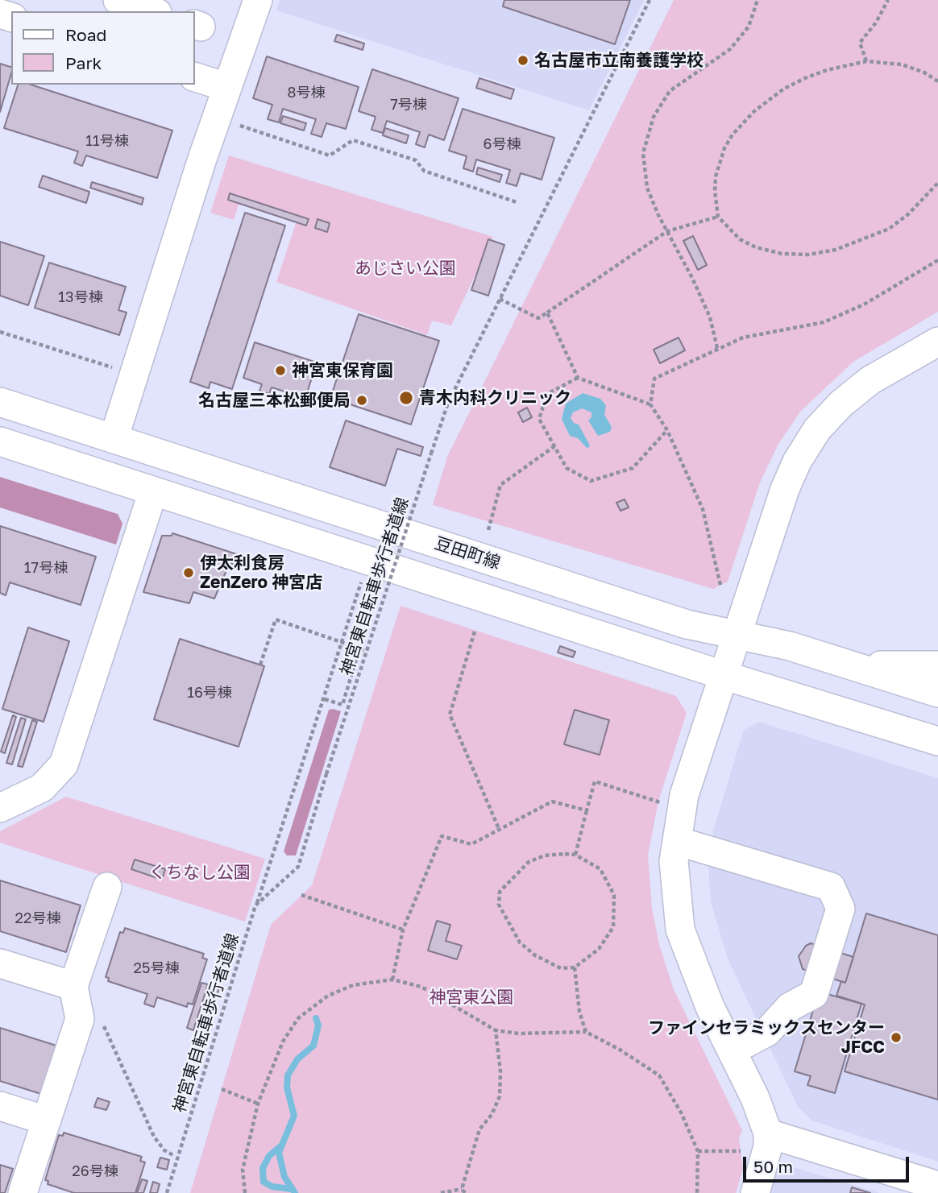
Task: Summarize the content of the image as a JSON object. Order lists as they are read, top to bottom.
{
  "streets": {
    "street": ["豆田町線"],
    "path": ["神宮東自転車歩行者道線"]
  },
  "parks": ["あじさい公園", "くちなし公園", "神宮東公園"],
  "places": [
    "名古屋市立南養護学校",
    "神宮東保育園",
    "青木内科クリニック",
    "名古屋三本松郵便局",
    "伊太利食房 ZenZero 神宮店",
    "ファインセラミックスセンター JFCC"
  ],
  "house_numbers": [
    "8号棟",
    "7号棟",
    "11号棟",
    "6号棟",
    "13号棟",
    "17号棟",
    "16号棟",
    "22号棟",
    "25号棟",
    "26号棟"
  ],
  "legend": ["Road", "Park"],
  "scale_bar": "50 m"
}
